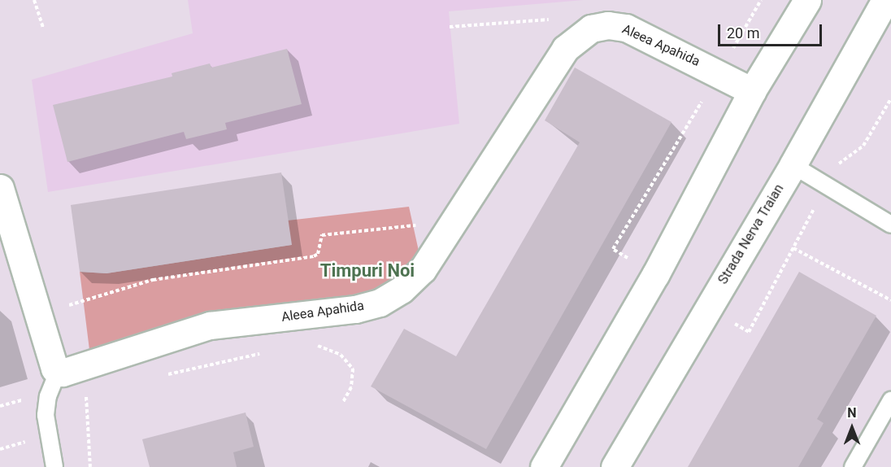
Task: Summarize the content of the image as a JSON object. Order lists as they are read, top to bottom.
{
  "streets": {
    "main road": ["Aleea Apahida", "Strada Nerva Traian"]
  },
  "districts": ["Timpuri Noi"],
  "scale_bar": "20 m",
  "north": "top"
}
